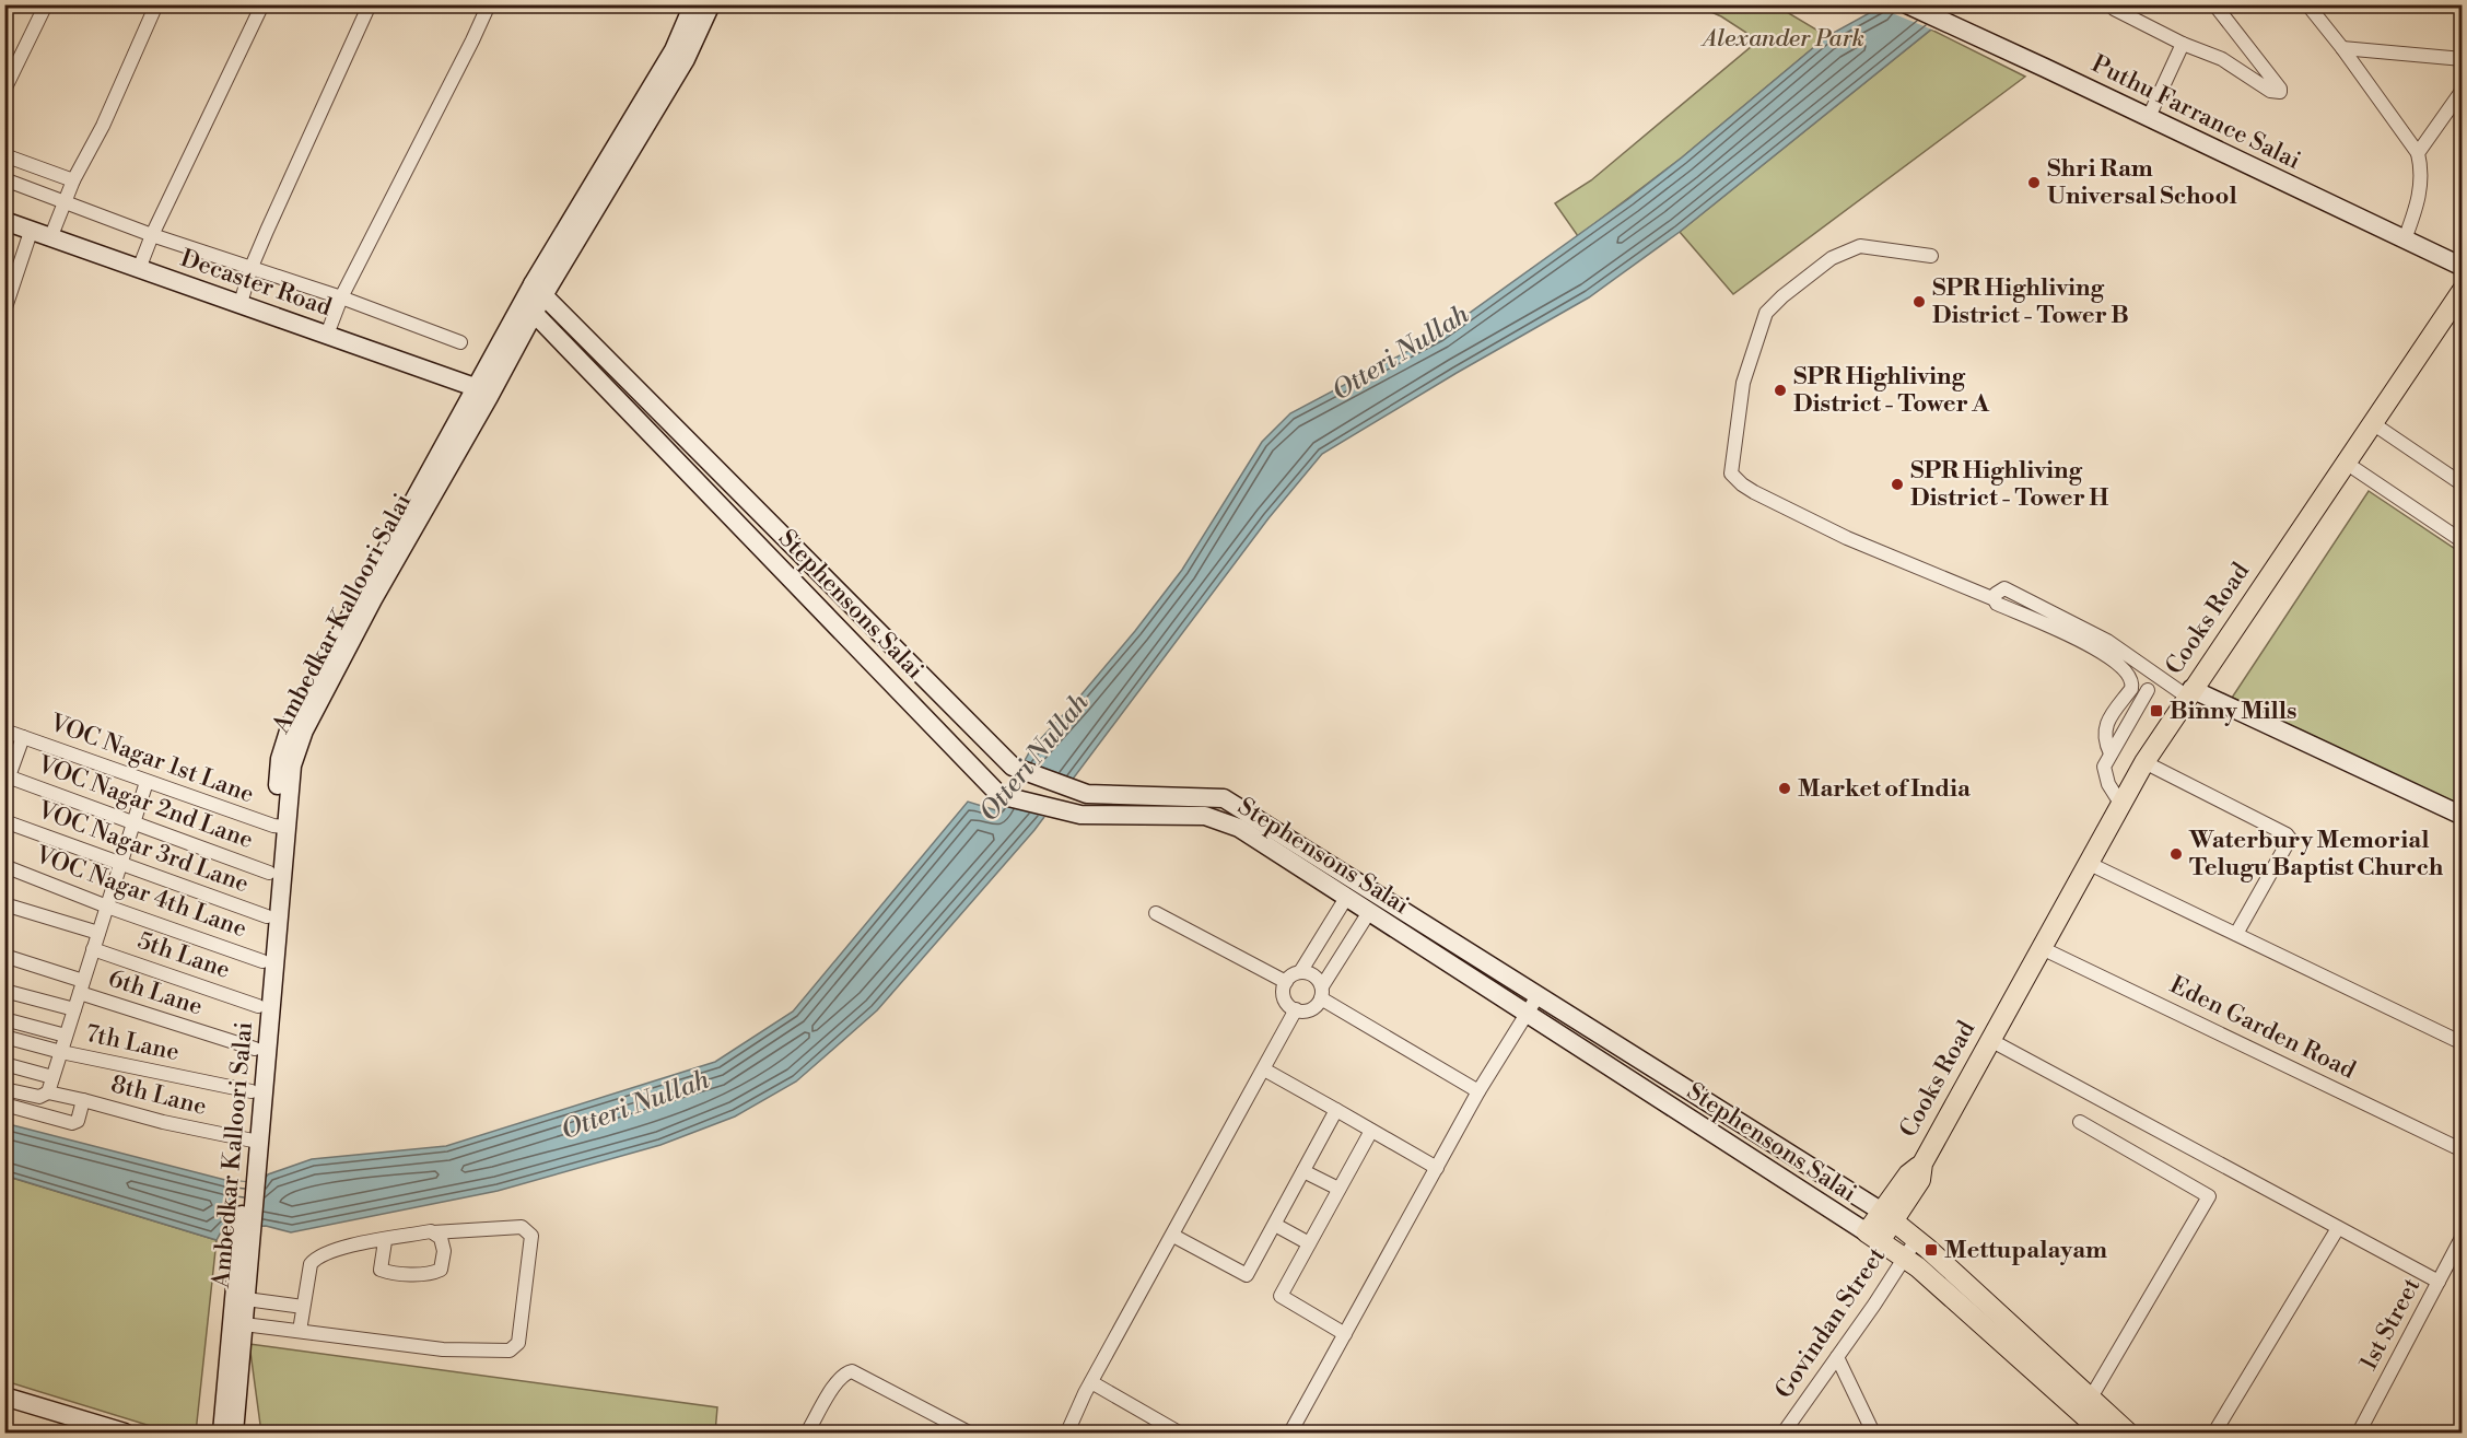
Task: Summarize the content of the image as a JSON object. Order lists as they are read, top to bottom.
{
  "streets": {
    "main road": [
      "Puthu Farrance Salai",
      "Decaster Road",
      "Stephensons Salai",
      "Ambedkar Kalloori Salai",
      "Cooks Road"
    ],
    "street": [
      "VOC Nagar 1st Lane",
      "VOC Nagar 2nd Lane",
      "VOC Nagar 3rd Lane",
      "VOC Nagar 4th Lane",
      "5th Lane",
      "6th Lane",
      "Eden Garden Road",
      "7th Lane",
      "8th Lane",
      "Govindan Street",
      "1st Street"
    ]
  },
  "crossings": [
    ["Decaster Road", "Ambedkar Kalloori Salai"],
    ["Stephensons Salai", "Ambedkar Kalloori Salai"],
    ["Stephensons Salai", "Cooks Road"],
    ["Ambedkar Kalloori Salai", "VOC Nagar 1st Lane"],
    ["Ambedkar Kalloori Salai", "VOC Nagar 2nd Lane"],
    ["Ambedkar Kalloori Salai", "VOC Nagar 3rd Lane"],
    ["Ambedkar Kalloori Salai", "VOC Nagar 4th Lane"],
    ["Ambedkar Kalloori Salai", "5th Lane"],
    ["Ambedkar Kalloori Salai", "6th Lane"],
    ["Ambedkar Kalloori Salai", "7th Lane"],
    ["Ambedkar Kalloori Salai", "8th Lane"],
    ["Cooks Road", "Eden Garden Road"]
  ],
  "water": ["Otteri Nullah"],
  "parks": ["Alexander Park"],
  "places": {
    "other": [
      "Shri Ram Universal School",
      "SPR Highliving District - Tower B",
      "SPR Highliving District - Tower A",
      "SPR Highliving District - Tower H",
      "Market of India",
      "Waterbury Memorial Telugu Baptist Church"
    ],
    "transit": ["Binny Mills", "Mettupalayam"]
  }
}
